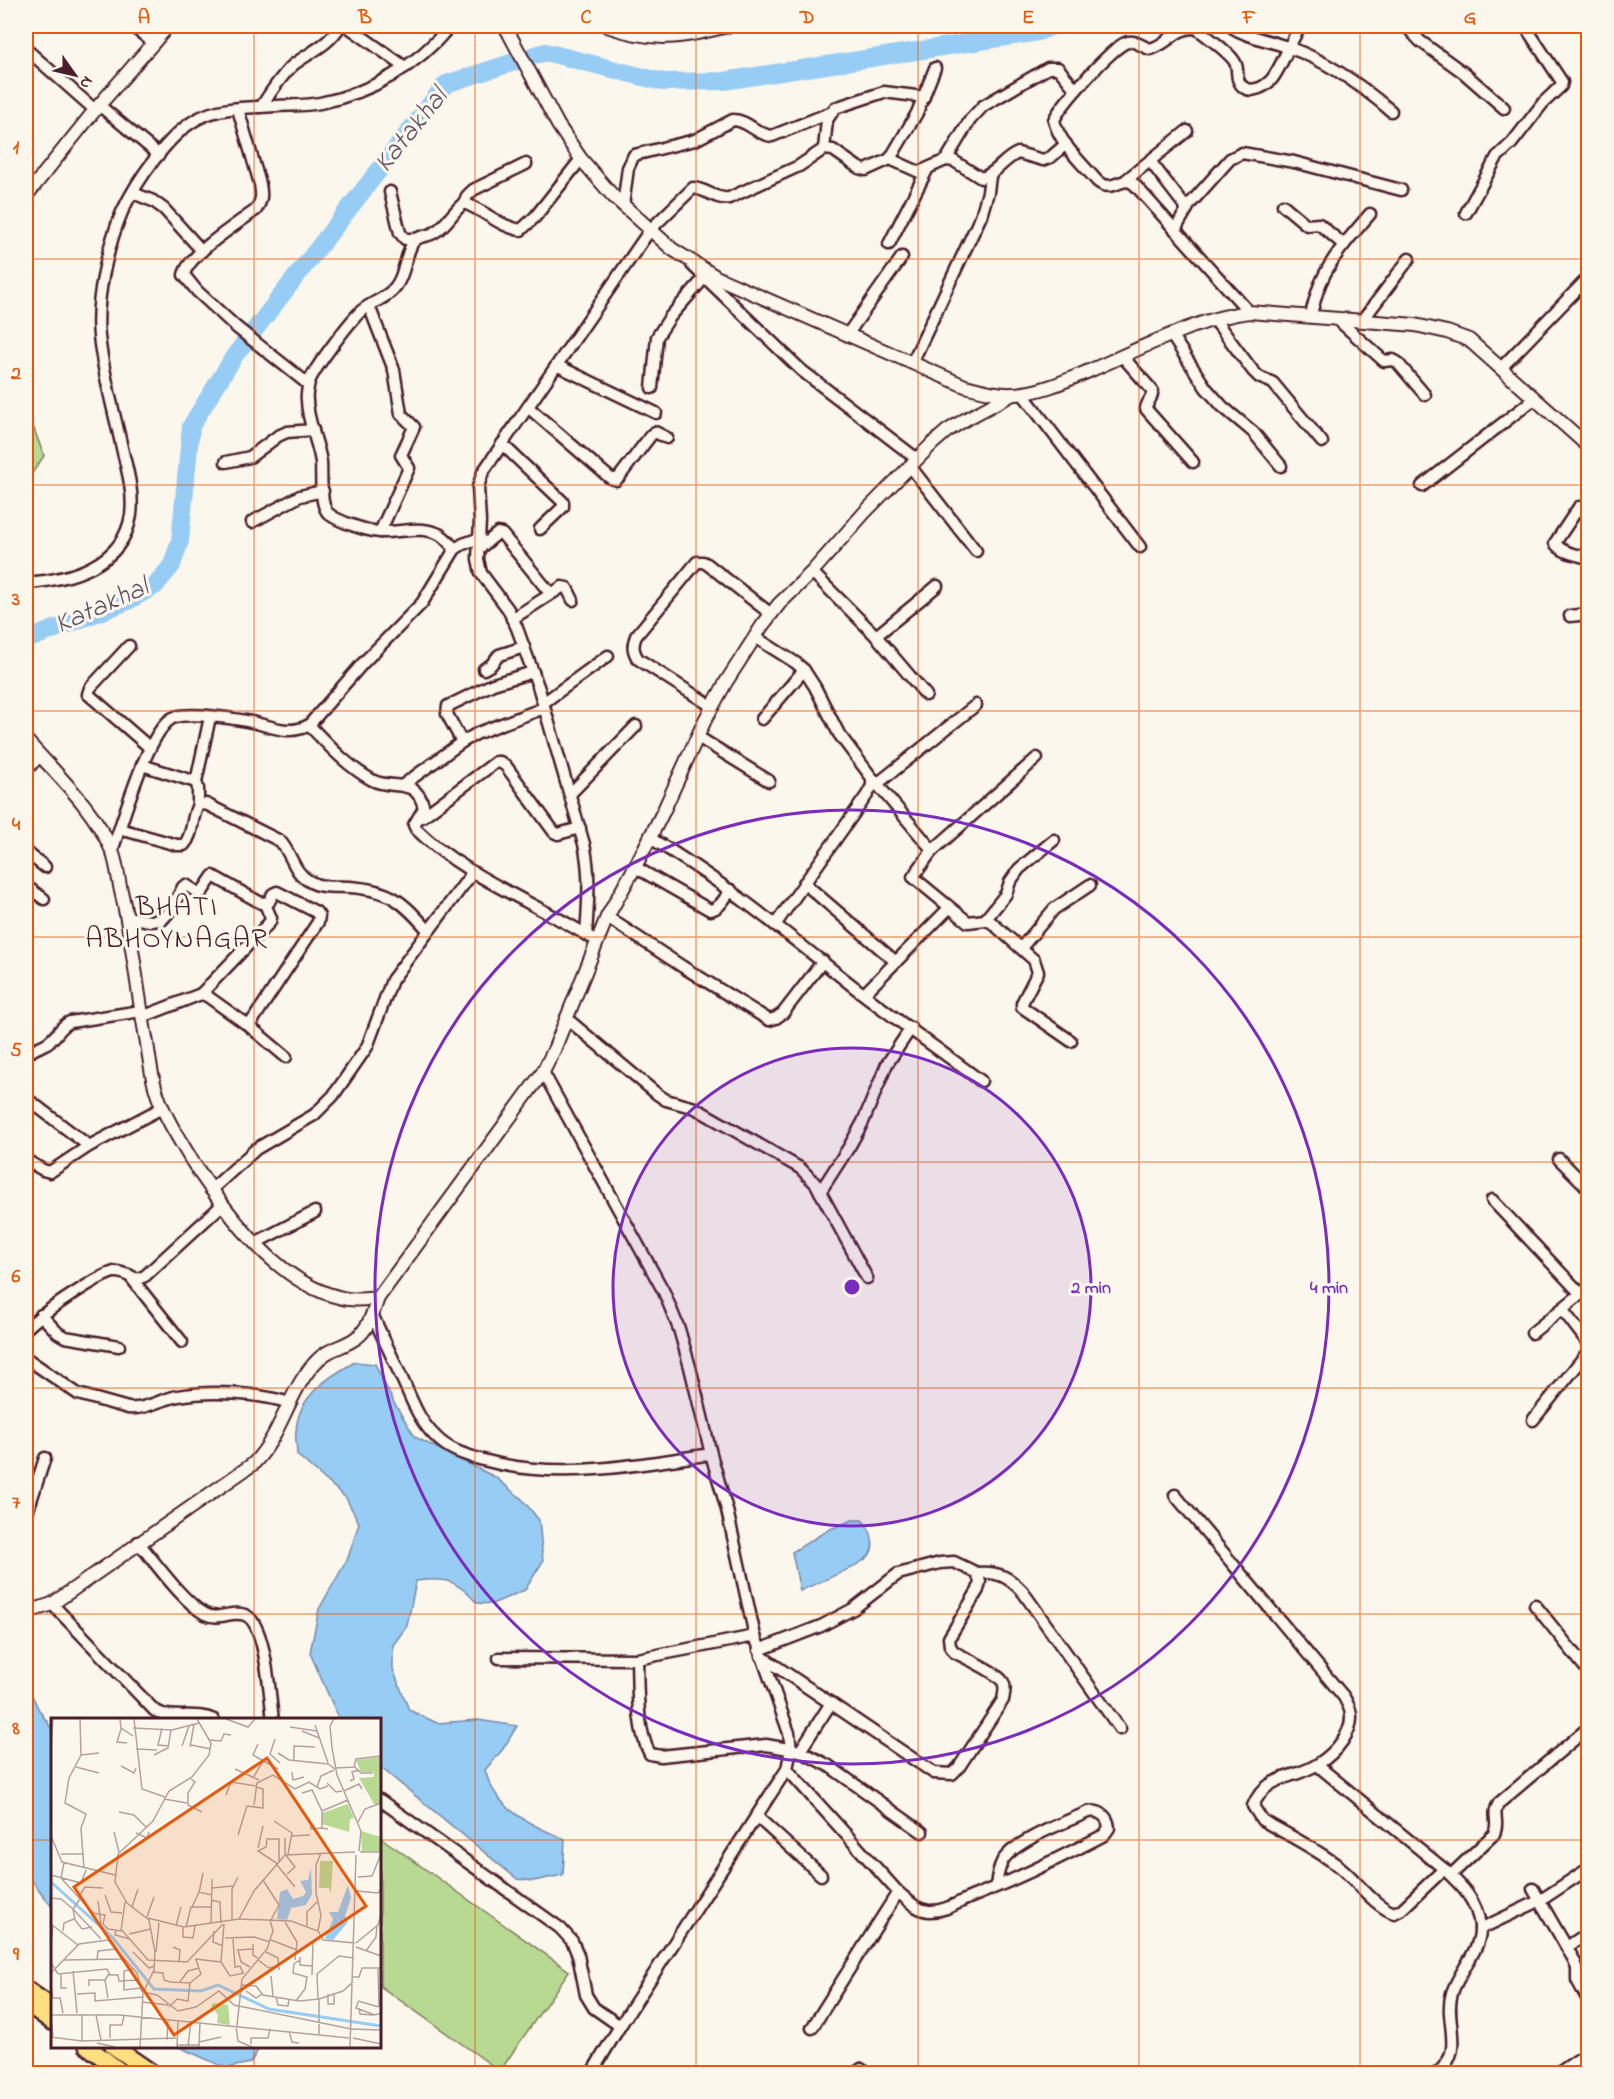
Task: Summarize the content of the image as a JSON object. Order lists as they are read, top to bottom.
{
  "districts": ["BHATI ABHOYNAGAR"],
  "water": ["Katakhal"],
  "north": "bottom right",
  "grid": {
    "columns": [
      "A",
      "B",
      "C",
      "D",
      "E",
      "F",
      "G"
    ],
    "rows": [
      "1",
      "2",
      "3",
      "4",
      "5",
      "6",
      "7",
      "8",
      "9"
    ]
  },
  "rings": ["2 min", "4 min"]
}
